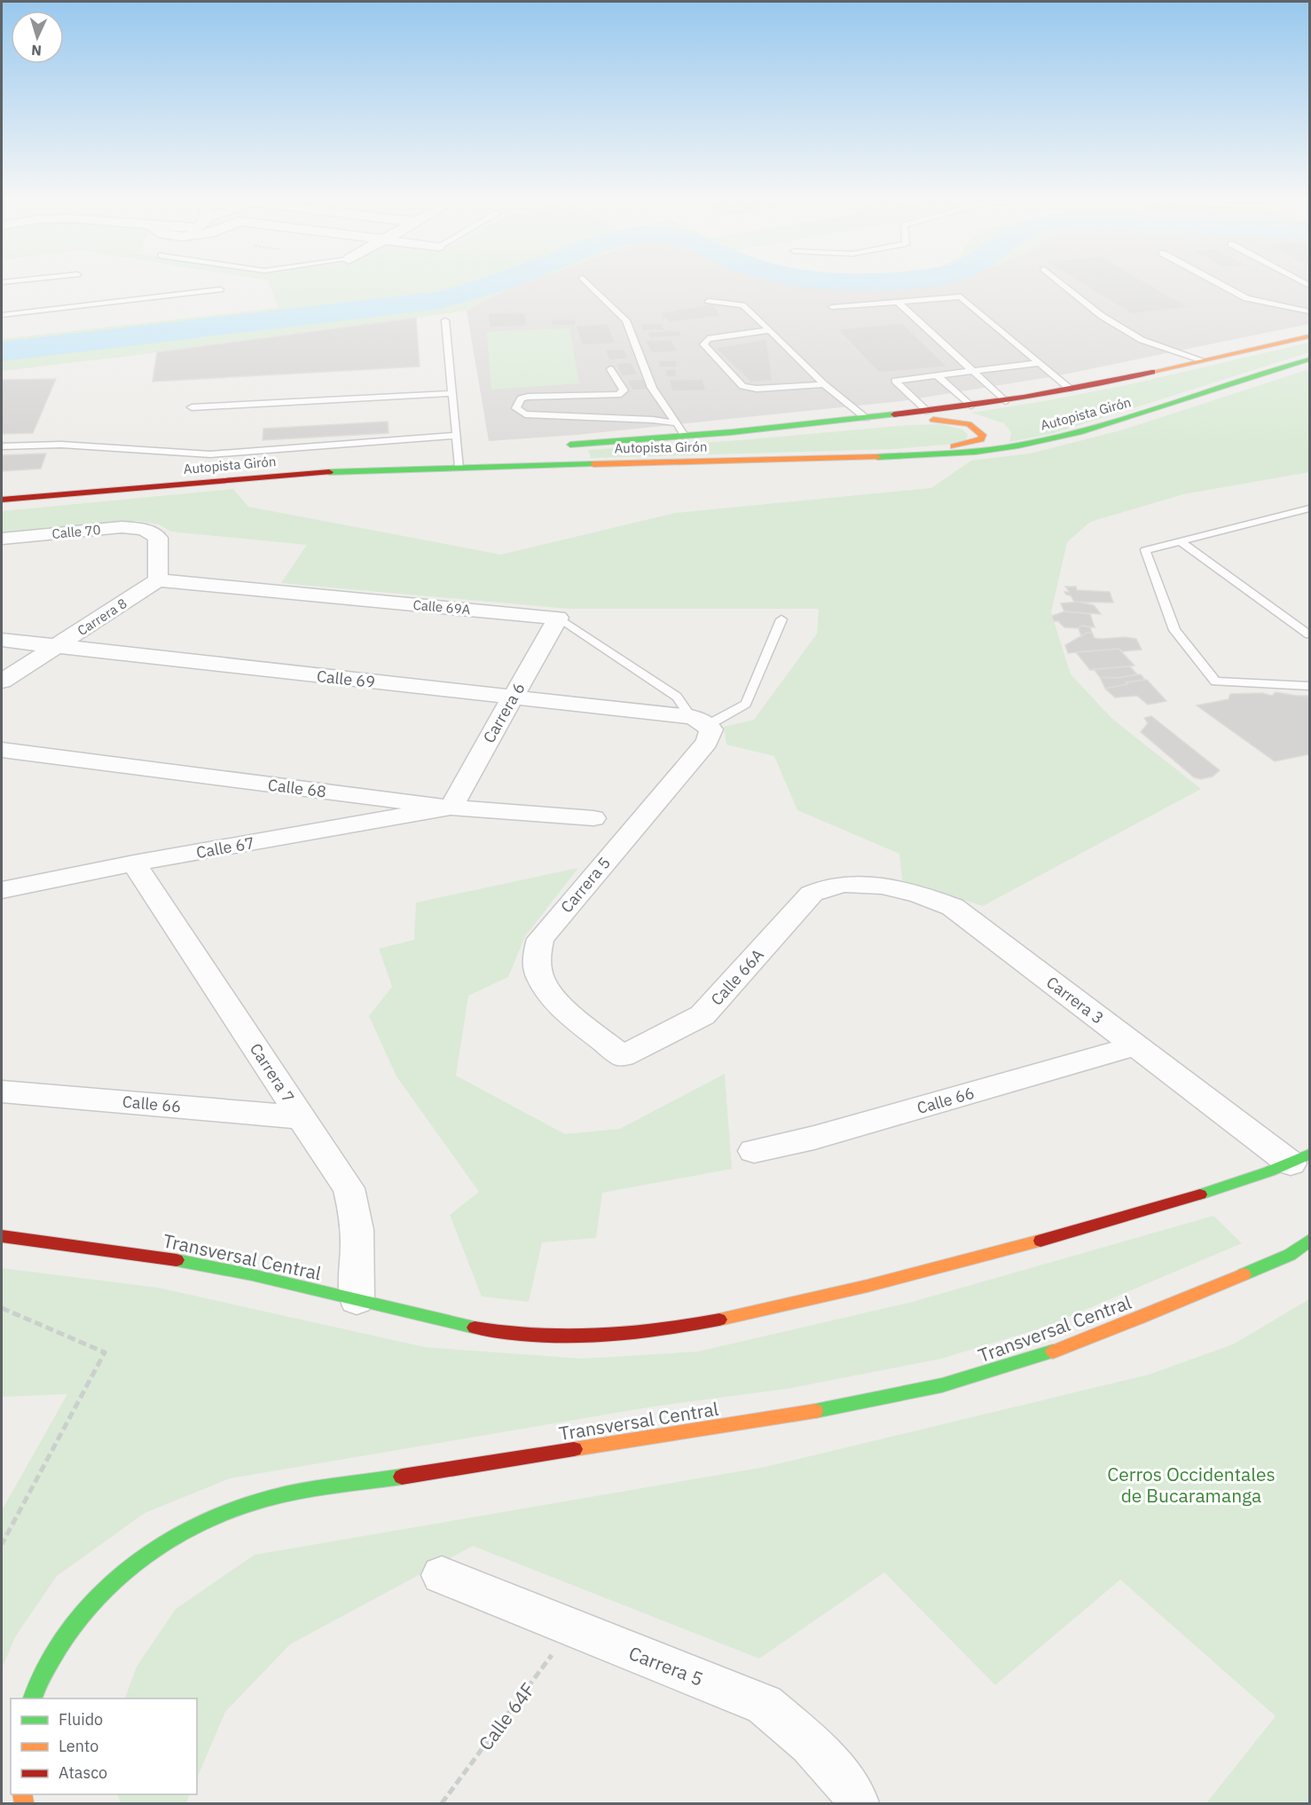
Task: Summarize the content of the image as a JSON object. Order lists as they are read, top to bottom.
{
  "streets": {
    "main road": ["Autopista Girón", "Transversal Central"],
    "street": [
      "Calle 70",
      "Calle 69A",
      "Carrera 8",
      "Calle 69",
      "Carrera 6",
      "Calle 68",
      "Calle 67",
      "Carrera 5",
      "Calle 66A",
      "Carrera 3",
      "Carrera 7",
      "Calle 66"
    ],
    "path": ["Calle 64F"]
  },
  "crossings": [
    ["Calle 70", "Calle 69A"],
    ["Calle 70", "Carrera 8"],
    ["Calle 69A", "Carrera 8"],
    ["Calle 69A", "Calle 69"],
    ["Calle 69A", "Carrera 6"],
    ["Calle 69A", "Carrera 5"],
    ["Carrera 8", "Calle 69"],
    ["Calle 69", "Carrera 6"],
    ["Calle 69", "Carrera 5"],
    ["Carrera 6", "Calle 68"],
    ["Carrera 6", "Calle 67"],
    ["Calle 68", "Calle 67"],
    ["Calle 67", "Carrera 7"],
    ["Carrera 5", "Calle 66A"],
    ["Carrera 5", "Calle 64F"],
    ["Calle 66A", "Carrera 3"],
    ["Carrera 3", "Calle 66"],
    ["Carrera 3", "Transversal Central"],
    ["Carrera 7", "Calle 66"],
    ["Carrera 7", "Transversal Central"]
  ],
  "parks": ["Cerros Occidentales de Bucaramanga"],
  "legend": ["Fluido", "Lento", "Atasco"],
  "north": "bottom"
}
